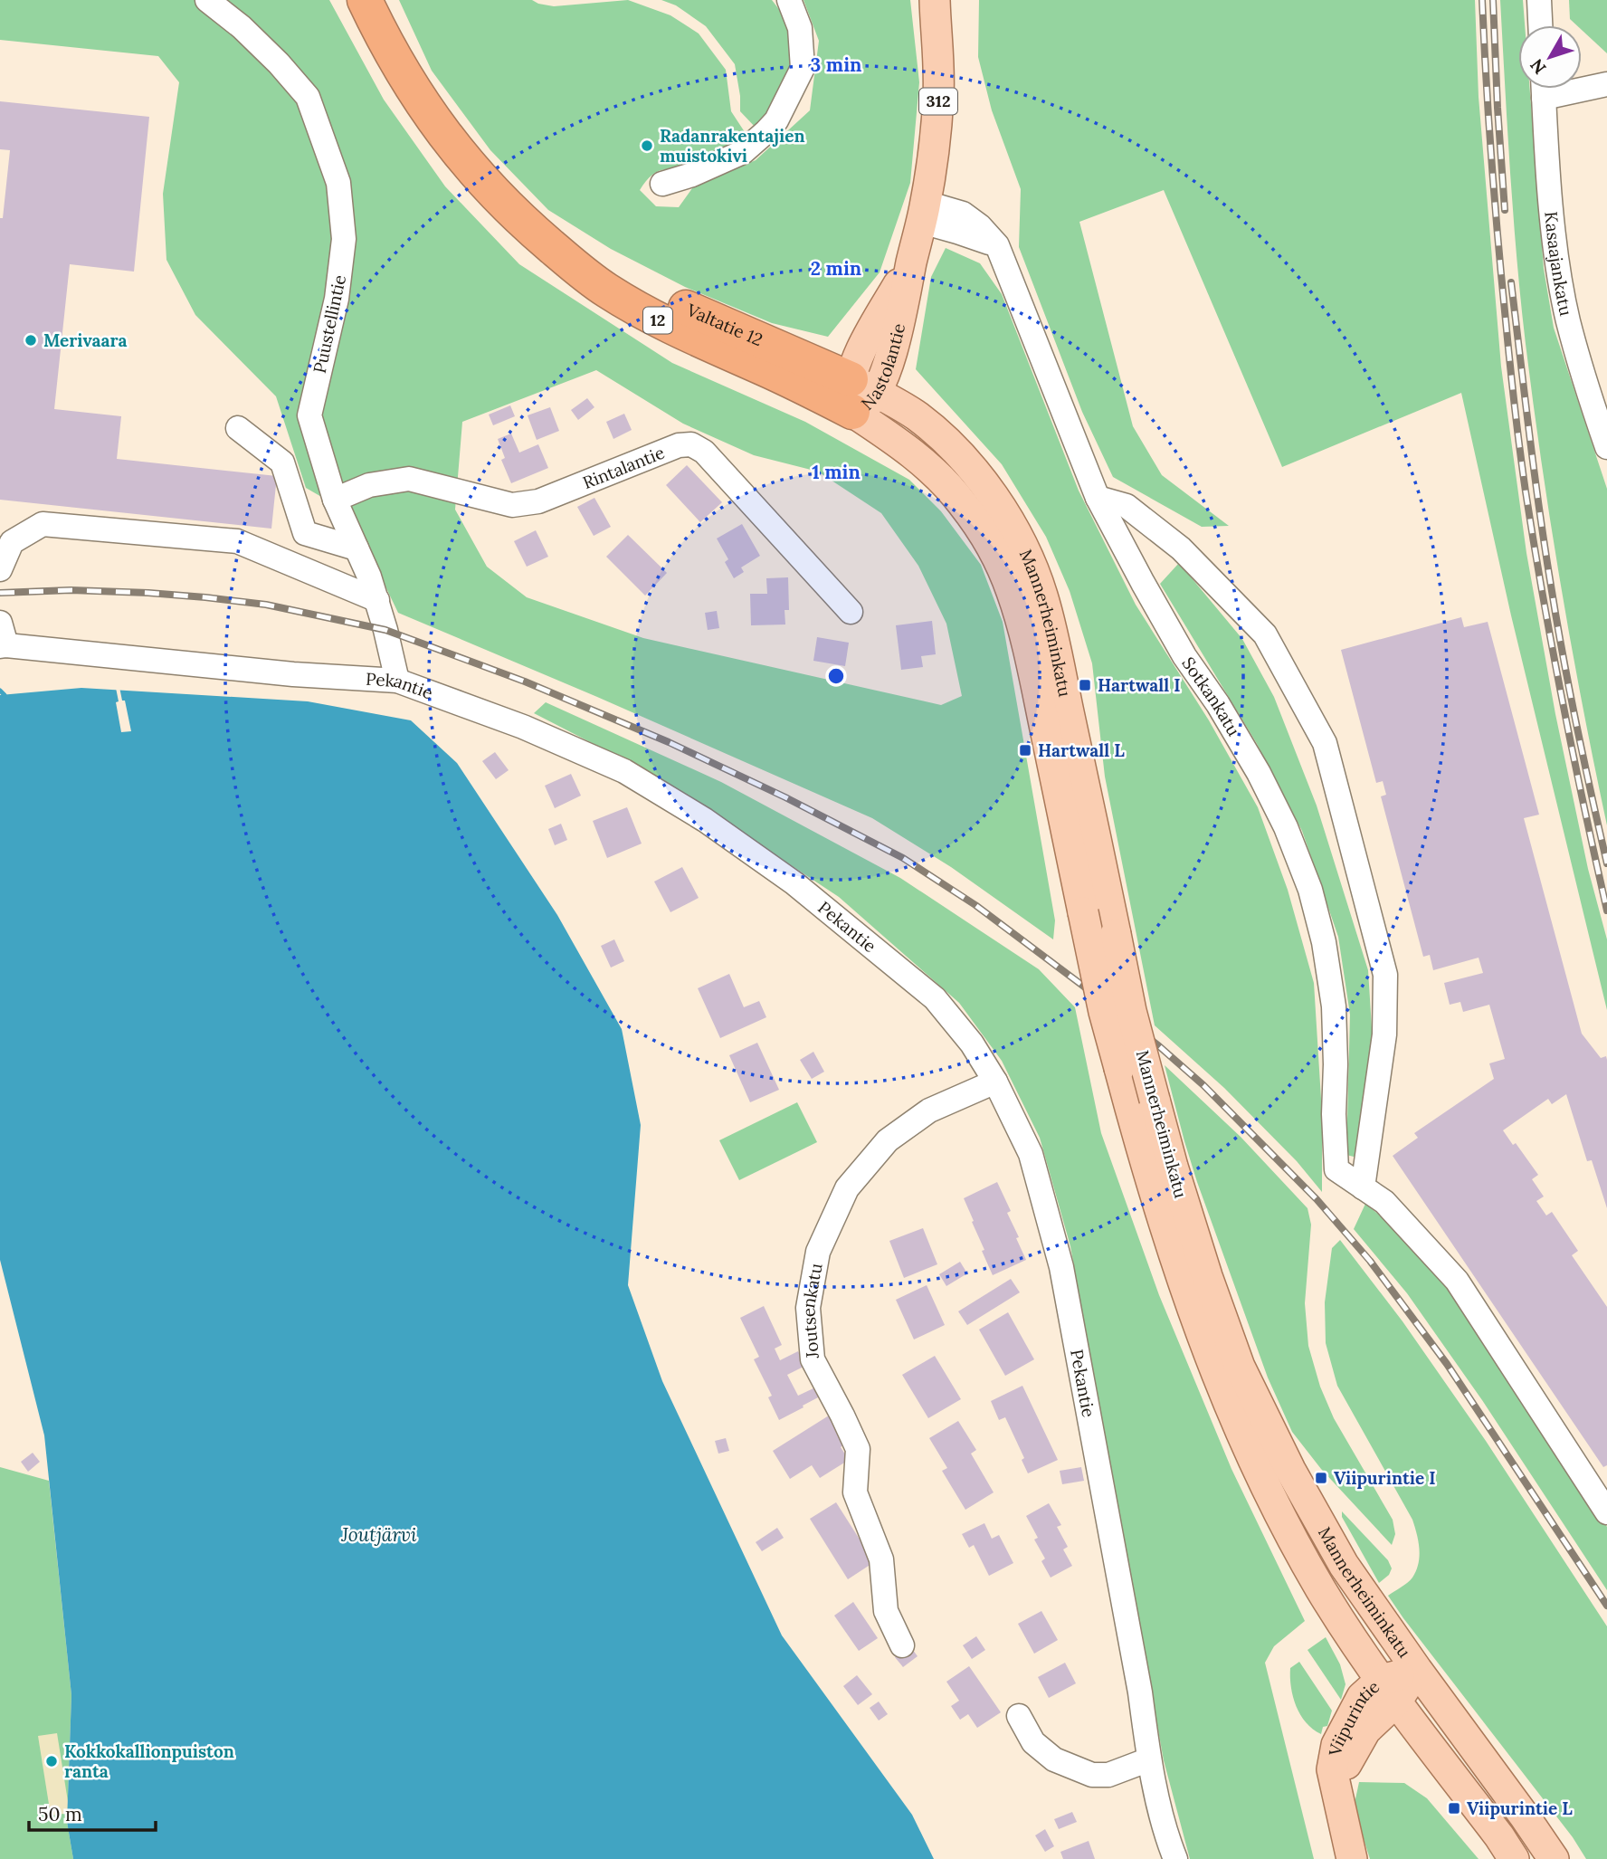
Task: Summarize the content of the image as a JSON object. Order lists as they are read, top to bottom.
{
  "streets": {
    "highway": ["12", "Valtatie 12"],
    "main road": [
      "312",
      "Nastolantie",
      "Mannerheiminkatu",
      "Viipurintie"
    ],
    "street": [
      "Kasaajankatu",
      "Puustellintie",
      "Rintalantie",
      "Pekantie",
      "Sotkankatu",
      "Joutsenkatu"
    ]
  },
  "crossings": [
    ["Puustellintie", "Rintalantie"],
    ["Puustellintie", "Pekantie"],
    ["Valtatie 12", "Nastolantie"],
    ["Valtatie 12", "Mannerheiminkatu"],
    ["Nastolantie", "Mannerheiminkatu"],
    ["Nastolantie", "Sotkankatu"],
    ["Mannerheiminkatu", "Viipurintie"],
    ["Pekantie", "Joutsenkatu"]
  ],
  "water": ["Joutjärvi"],
  "places": {
    "other": ["Radanrakentajien muistokivi", "Merivaara", "Kokkokallionpuiston ranta"],
    "transit": [
      "Hartwall I",
      "Hartwall L",
      "Viipurintie I",
      "Viipurintie L"
    ]
  },
  "scale_bar": "50 m",
  "north": "bottom left",
  "rings": ["3 min", "2 min", "1 min"]
}
